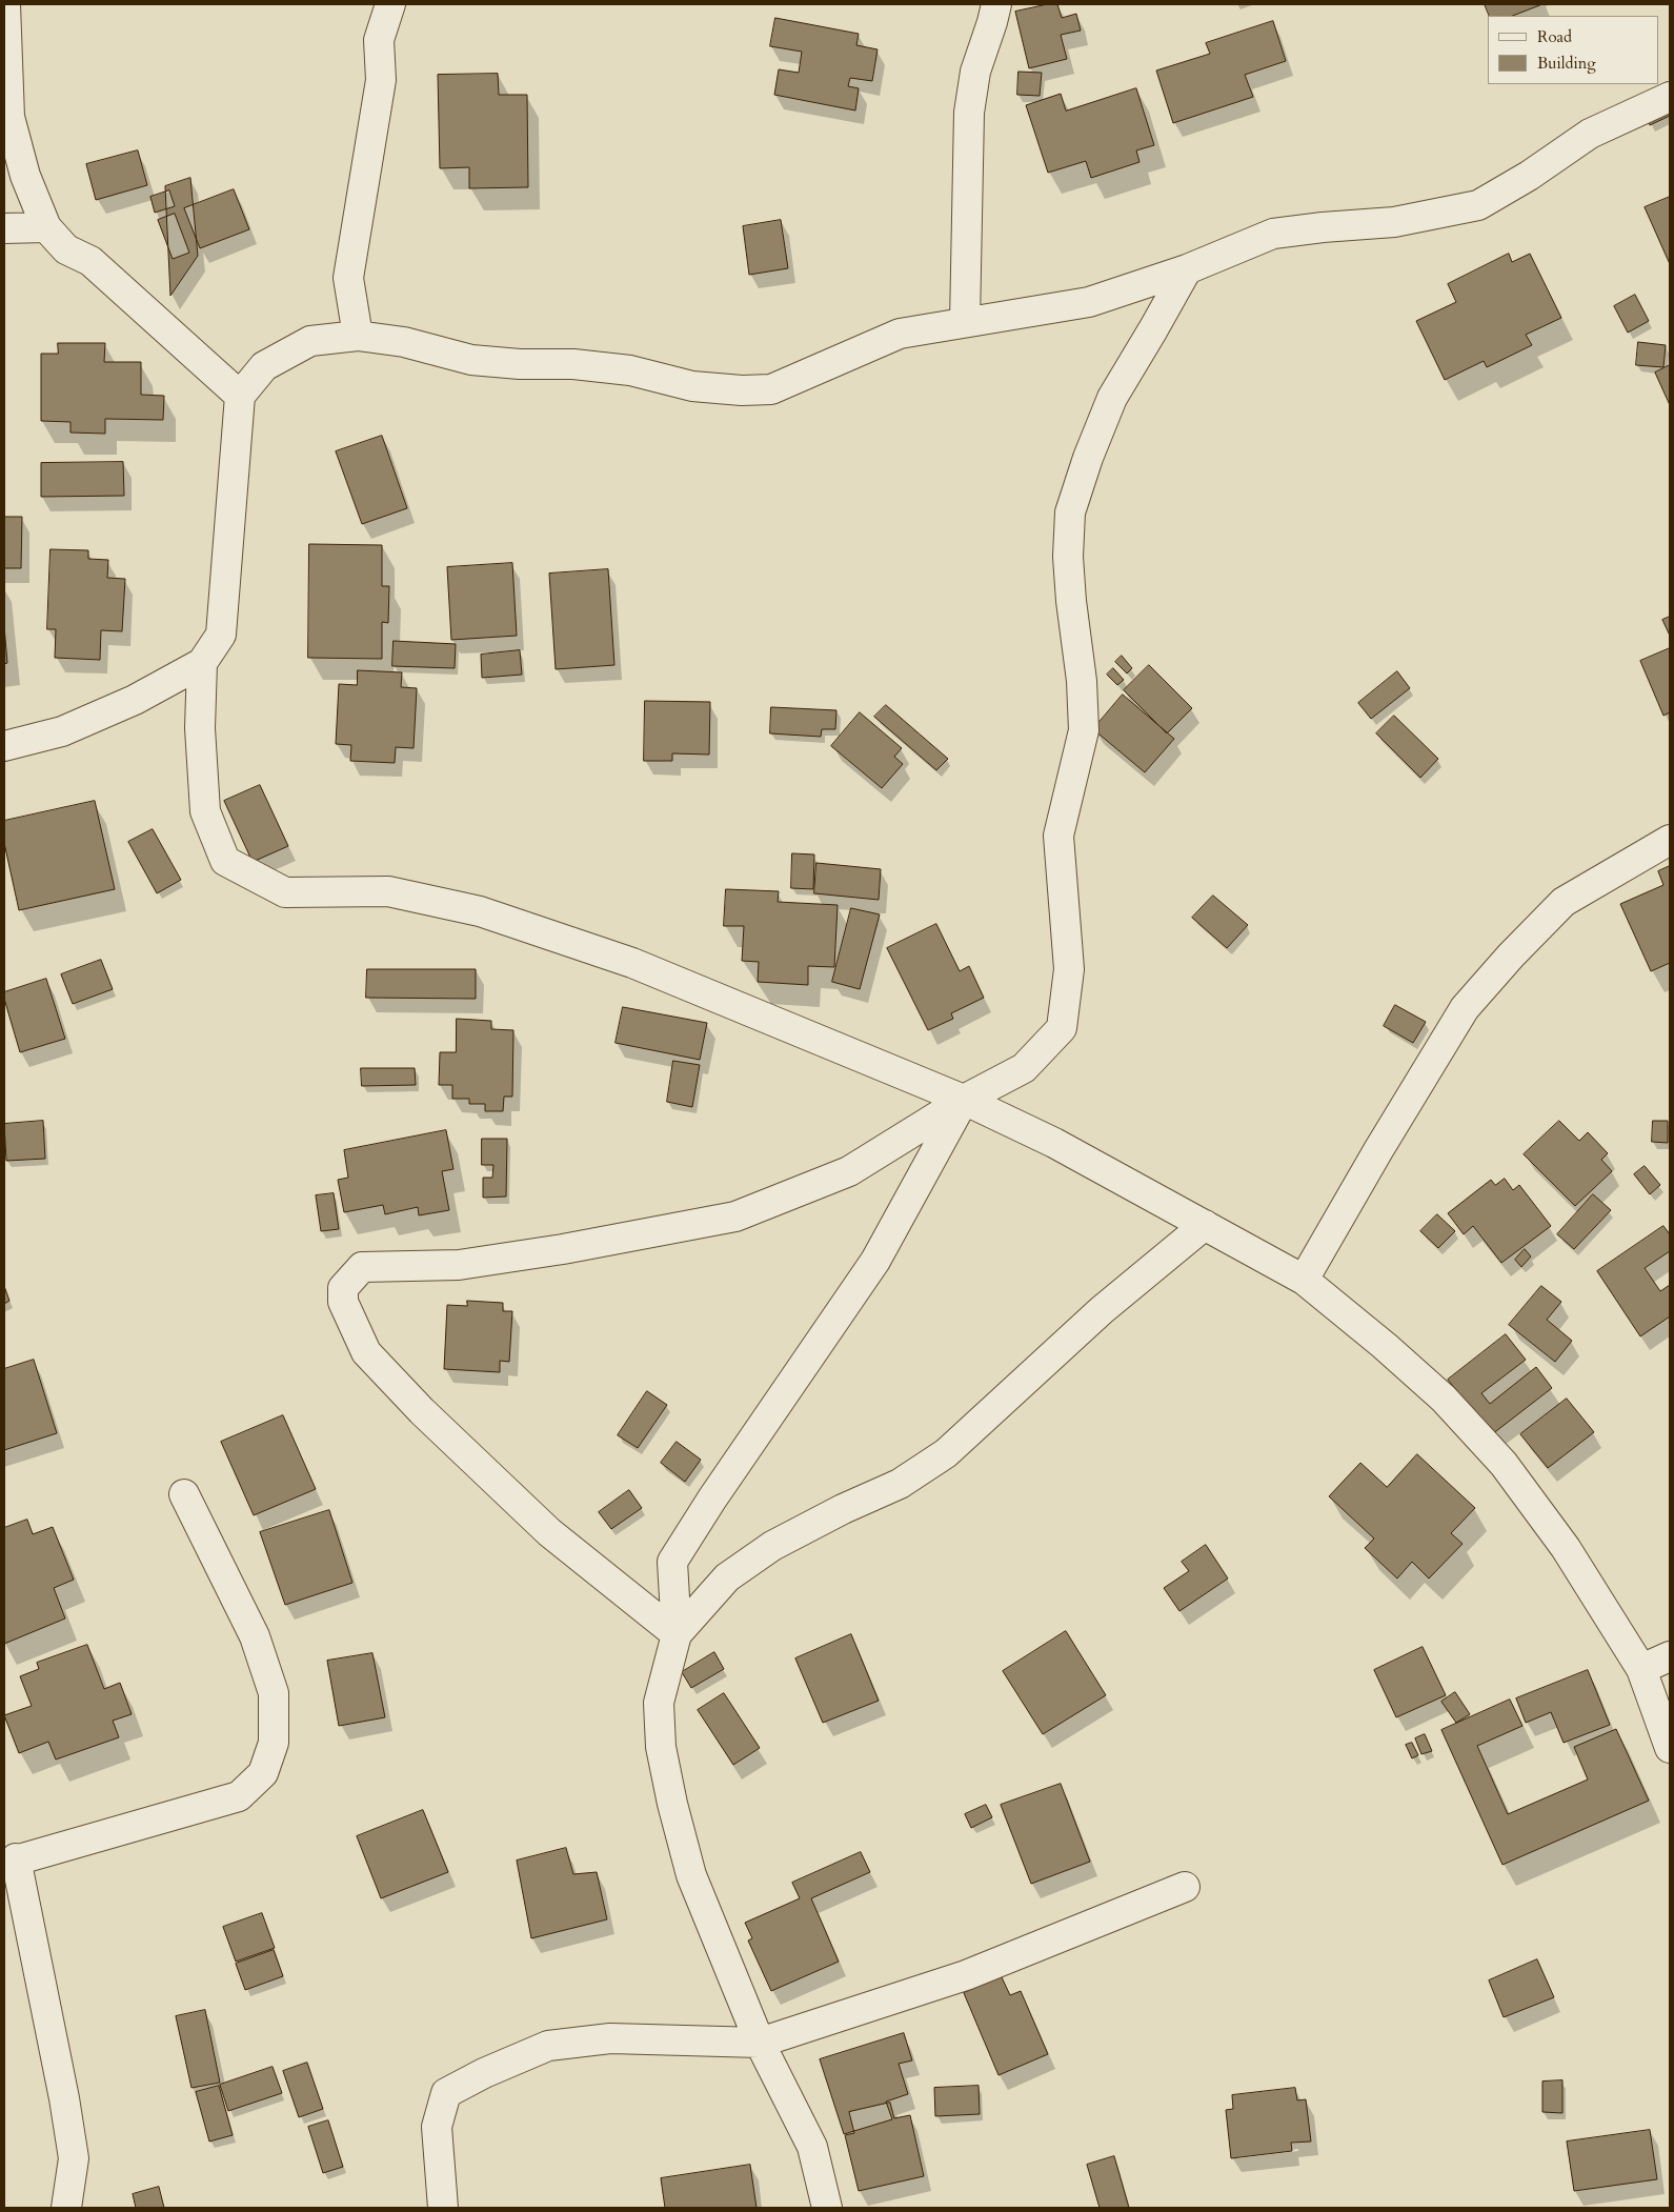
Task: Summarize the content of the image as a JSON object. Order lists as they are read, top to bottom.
{
  "legend": ["Road", "Building"]
}
